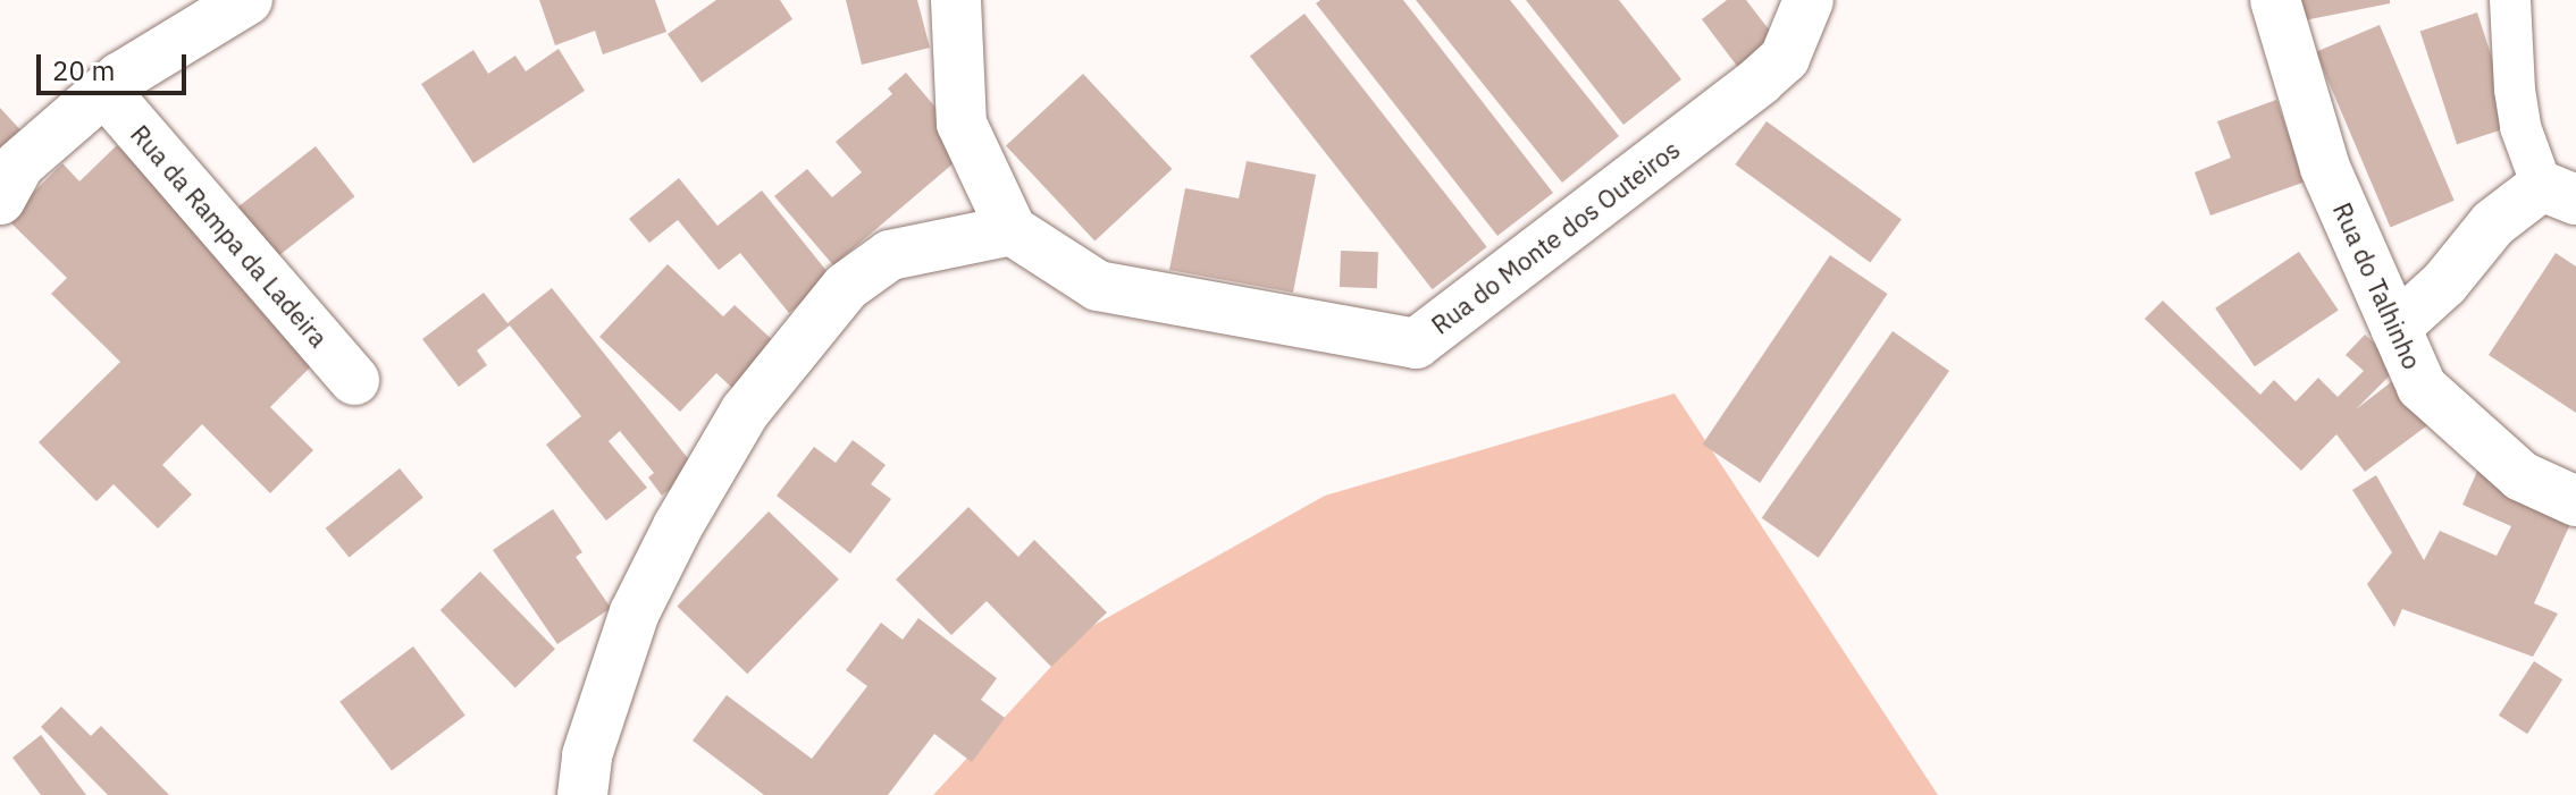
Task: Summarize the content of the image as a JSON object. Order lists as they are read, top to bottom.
{
  "streets": {
    "street": ["Rua da Rampa da Ladeira", "Rua do Monte dos Outeiros", "Rua do Talhinho"]
  },
  "scale_bar": "20 m"
}
